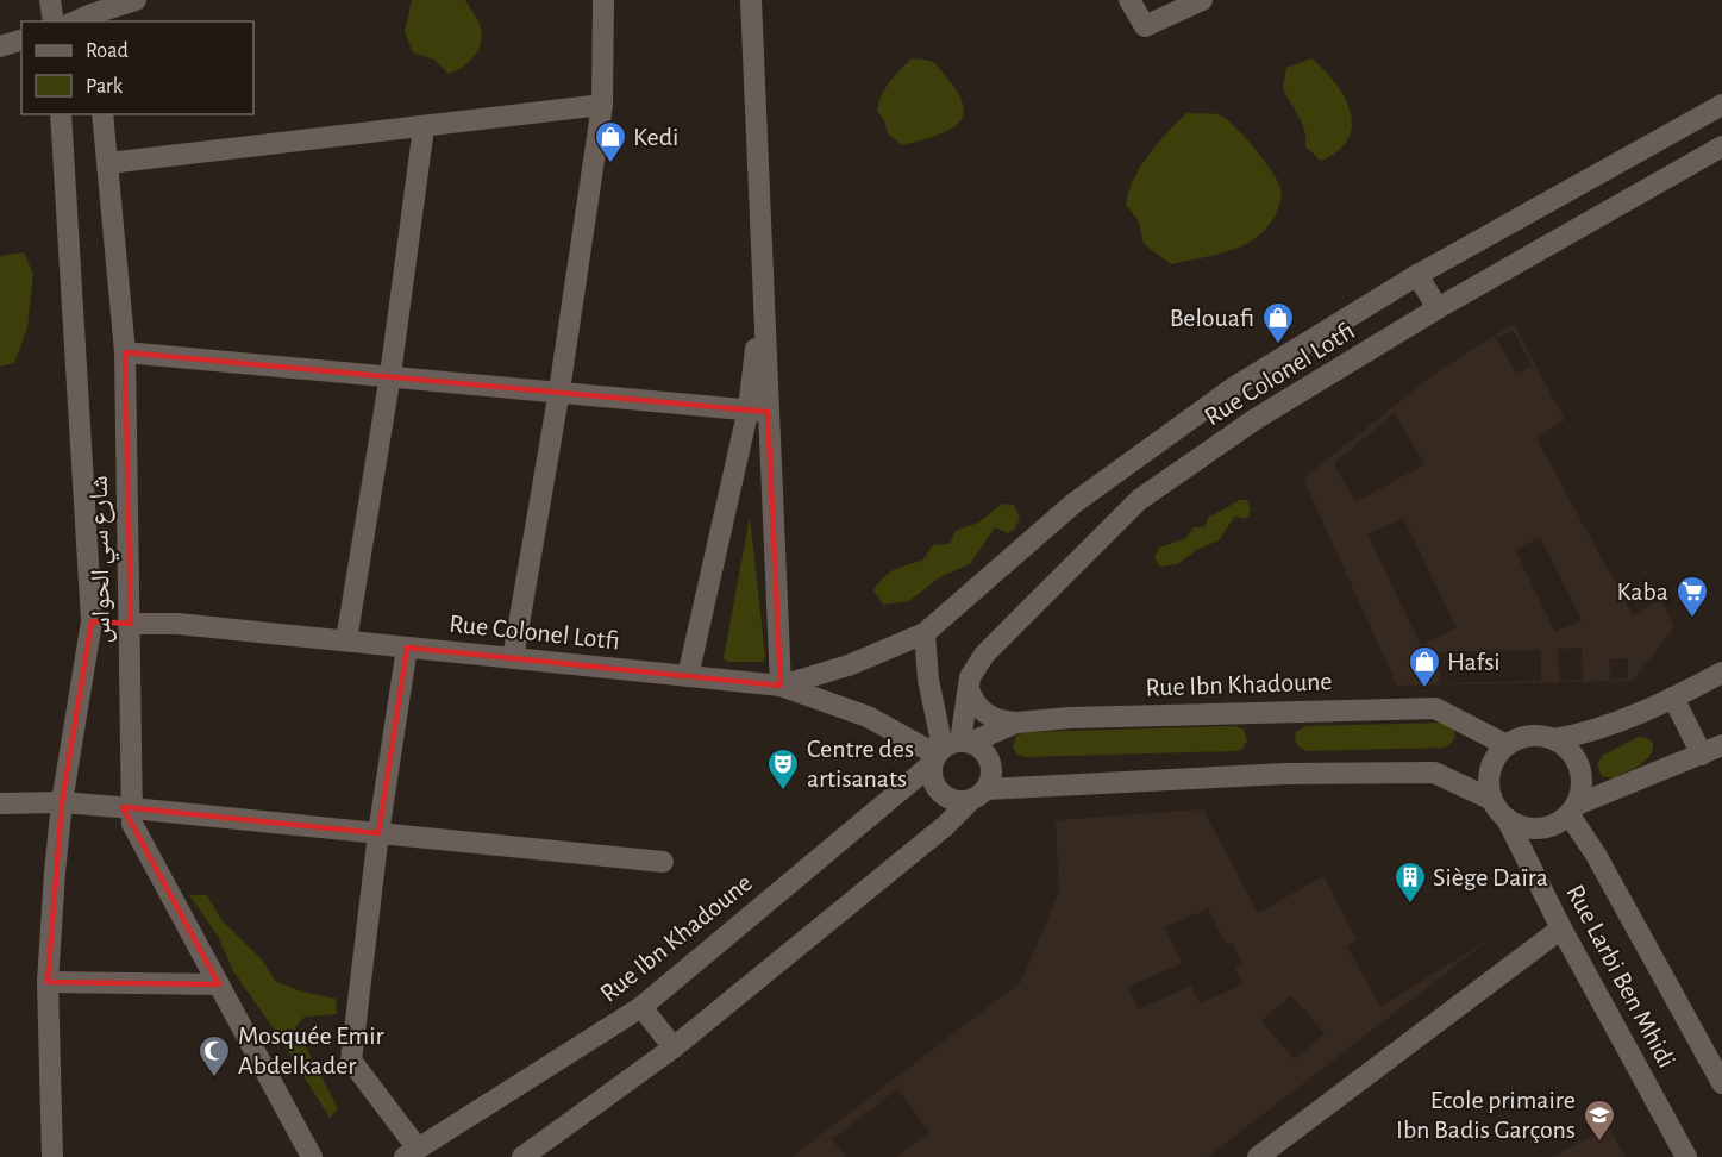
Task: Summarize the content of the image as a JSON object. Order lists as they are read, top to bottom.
{
  "streets": {
    "street": [
      "Rue Colonel Lotfi",
      "شارع سي الحواس",
      "Rue Ibn Khadoune",
      "Rue Larbi Ben Mhidi"
    ]
  },
  "crossings": [
    ["Rue Colonel Lotfi", "شارع سي الحواس"],
    ["Rue Colonel Lotfi", "Rue Ibn Khadoune"],
    ["Rue Ibn Khadoune", "Rue Larbi Ben Mhidi"]
  ],
  "places": {
    "shop": ["Kedi", "Belouafi", "Hafsi"],
    "supermarket": ["Kaba"],
    "theatre": ["Centre des artisanats"],
    "building": ["Siège Daïra"],
    "mosque": ["Mosquée Emir Abdelkader"],
    "school or university": ["Ecole primaire Ibn Badis Garçons"]
  },
  "legend": ["Road", "Park"]
}
